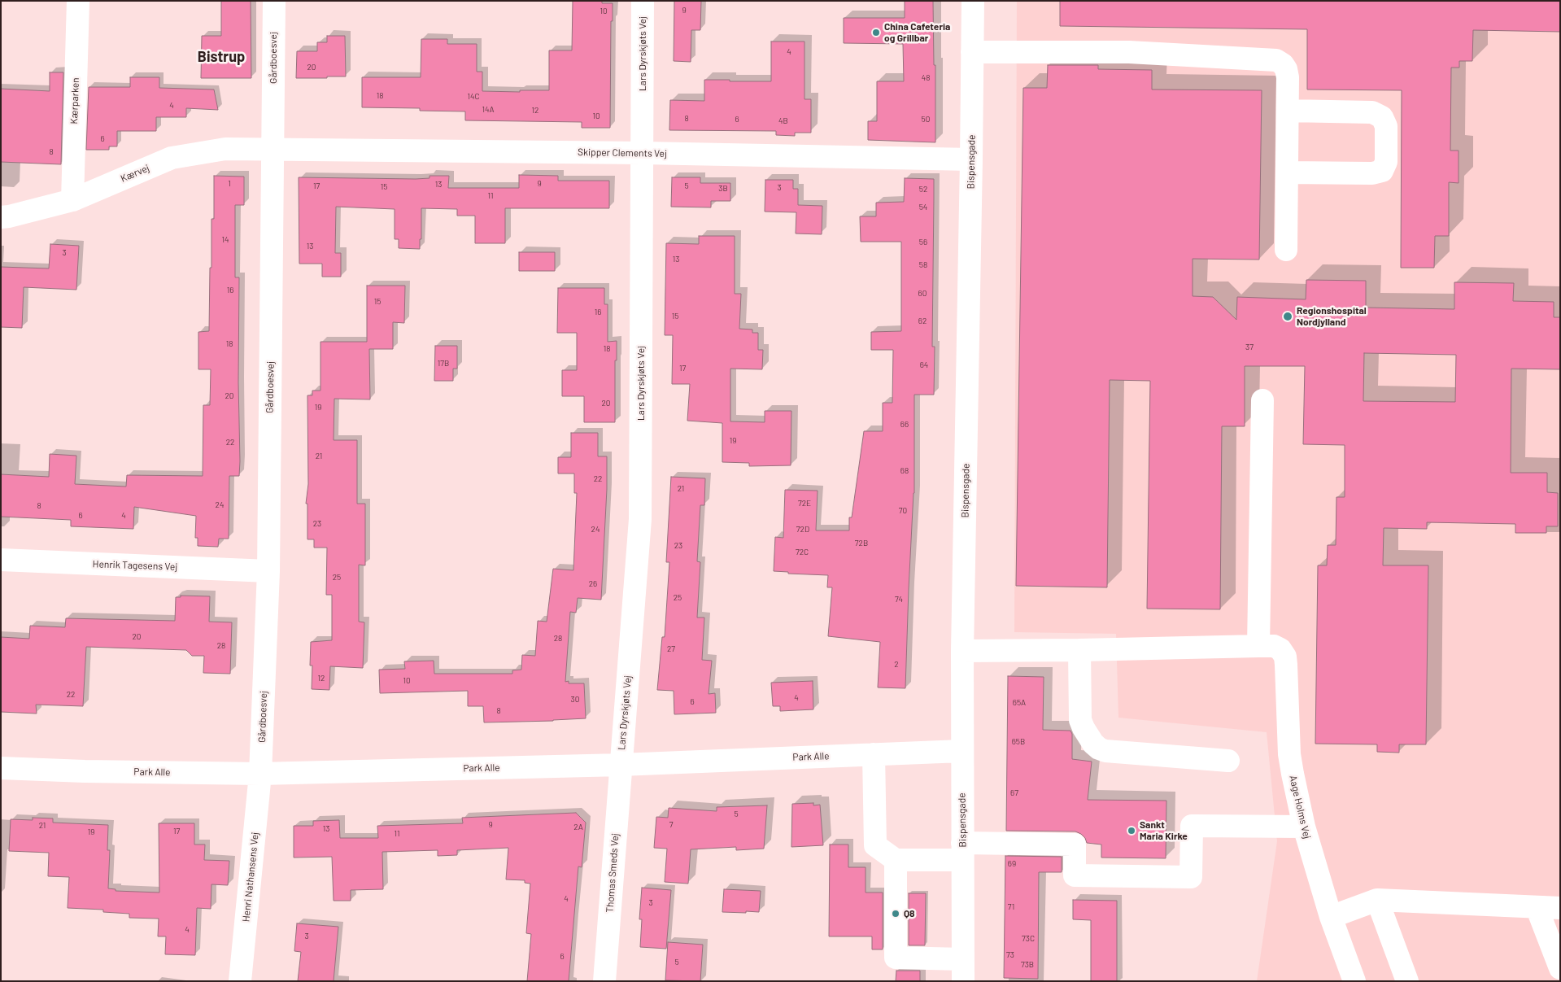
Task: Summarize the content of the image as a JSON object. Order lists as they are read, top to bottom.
{
  "streets": {
    "street": [
      "Lars Dyrskjøts Vej",
      "Gårdboesvej",
      "Kærparken",
      "Skipper Clements Vej",
      "Bispensgade",
      "Kærvej",
      "Henrik Tagesens Vej",
      "Park Alle",
      "Aage Holms Vej",
      "Thomas Smeds Vej",
      "Henri Nathansens Vej"
    ]
  },
  "crossings": [
    ["Lars Dyrskjøts Vej", "Skipper Clements Vej"],
    ["Lars Dyrskjøts Vej", "Park Alle"],
    ["Lars Dyrskjøts Vej", "Thomas Smeds Vej"],
    ["Gårdboesvej", "Skipper Clements Vej"],
    ["Gårdboesvej", "Kærvej"],
    ["Gårdboesvej", "Henrik Tagesens Vej"],
    ["Gårdboesvej", "Park Alle"],
    ["Gårdboesvej", "Henri Nathansens Vej"],
    ["Kærparken", "Kærvej"],
    ["Skipper Clements Vej", "Bispensgade"],
    ["Skipper Clements Vej", "Kærvej"],
    ["Bispensgade", "Park Alle"],
    ["Bispensgade", "Aage Holms Vej"],
    ["Park Alle", "Thomas Smeds Vej"],
    ["Park Alle", "Henri Nathansens Vej"]
  ],
  "districts": ["Bistrup"],
  "places": [
    "China Cafeteria og Grillbar",
    "Regionshospital Nordjylland",
    "Sankt Maria Kirke",
    "Q8"
  ],
  "house_numbers": [
    "9",
    "10",
    "4",
    "20",
    "48",
    "18",
    "14C",
    "4",
    "14A",
    "12",
    "10",
    "8",
    "6",
    "50",
    "4B",
    "6",
    "8",
    "1",
    "9",
    "13",
    "17",
    "5",
    "15",
    "3",
    "3B",
    "52",
    "11",
    "54",
    "14",
    "56",
    "13",
    "3",
    "13",
    "58",
    "16",
    "60",
    "15",
    "16",
    "15",
    "62",
    "18",
    "37",
    "18",
    "17B",
    "64",
    "17",
    "20",
    "20",
    "19",
    "66",
    "19",
    "22",
    "21",
    "68",
    "22",
    "21",
    "72E",
    "24",
    "8",
    "70",
    "6",
    "4",
    "23",
    "24",
    "72D",
    "72B",
    "23",
    "72C",
    "25",
    "26",
    "25",
    "74",
    "20",
    "28",
    "28",
    "27",
    "2",
    "12",
    "10",
    "22",
    "4",
    "30",
    "6",
    "65A",
    "8",
    "65B",
    "67",
    "5",
    "9",
    "7",
    "21",
    "2A",
    "13",
    "17",
    "19",
    "11",
    "69",
    "4",
    "3",
    "71",
    "4",
    "3",
    "73C",
    "73",
    "6",
    "5",
    "73B"
  ]
}
